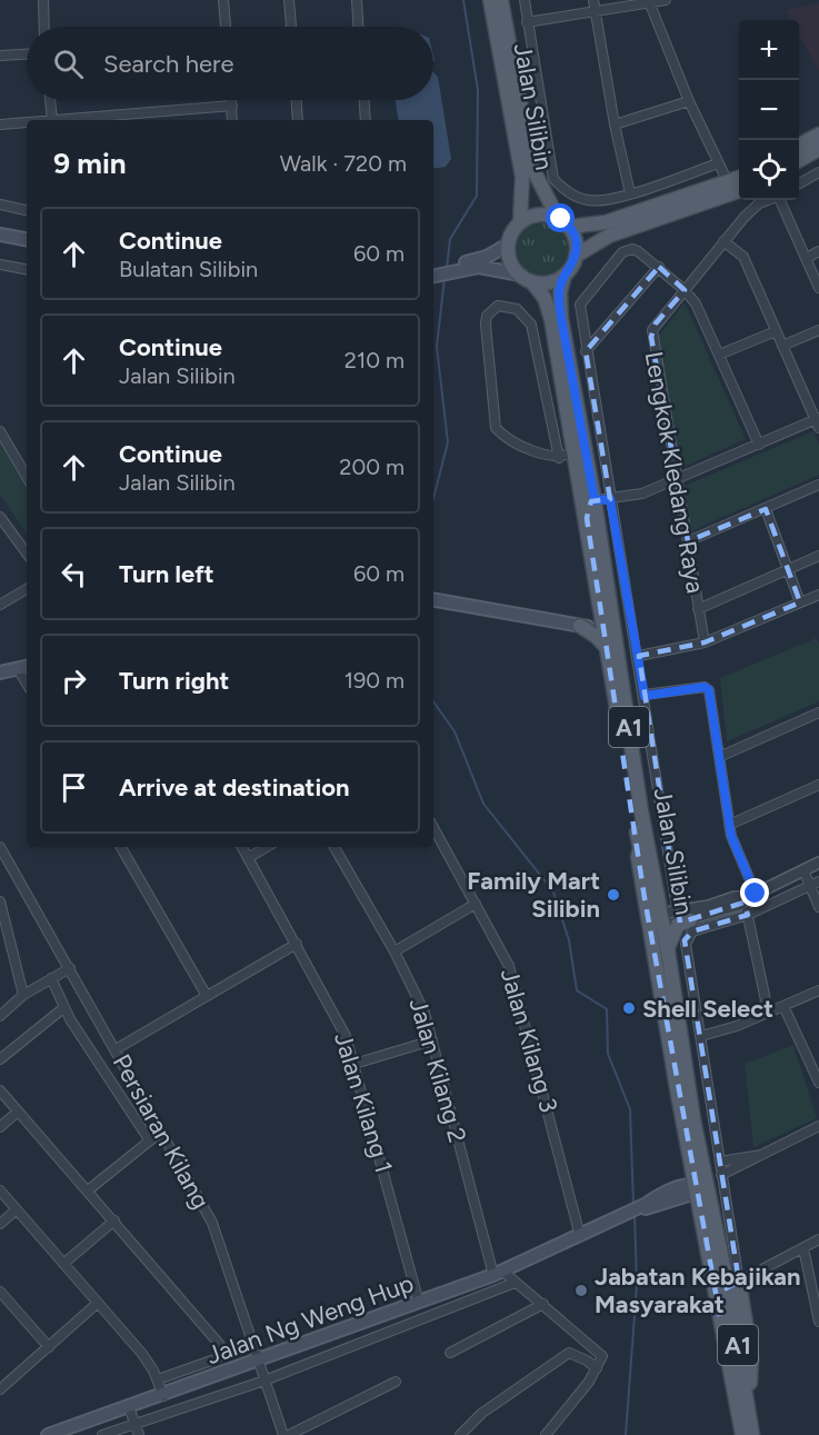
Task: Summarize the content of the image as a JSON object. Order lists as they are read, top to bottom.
{
  "streets": {
    "main road": ["Jalan Silibin", "A1", "Jalan Ng Weng Hup"],
    "street": [
      "Lengkok Kledang Raya",
      "Jalan Kilang 3",
      "Jalan Kilang 2",
      "Jalan Kilang 1",
      "Persiaran Kilang"
    ]
  },
  "crossings": [
    ["Jalan Silibin", "Lengkok Kledang Raya"],
    ["Jalan Silibin", "A1"],
    ["Jalan Silibin", "Jalan Ng Weng Hup"],
    ["Jalan Kilang 3", "Jalan Ng Weng Hup"],
    ["Jalan Kilang 2", "Jalan Ng Weng Hup"],
    ["Jalan Kilang 1", "Jalan Ng Weng Hup"],
    ["Persiaran Kilang", "Jalan Ng Weng Hup"]
  ],
  "places": ["Family Mart Silibin", "Shell Select", "Jabatan Kebajikan Masyarakat"],
  "page": {
    "map_buttons": ["+", "−"],
    "search": "Search here",
    "heading": ["9 min", "Walk · 720 m"],
    "list": [
      ["Continue", "Bulatan Silibin", "60 m"],
      ["Continue", "Jalan Silibin", "210 m"],
      ["Continue", "Jalan Silibin", "200 m"],
      ["Turn left", "60 m"],
      ["Turn right", "190 m"],
      "Arrive at destination"
    ]
  }
}
